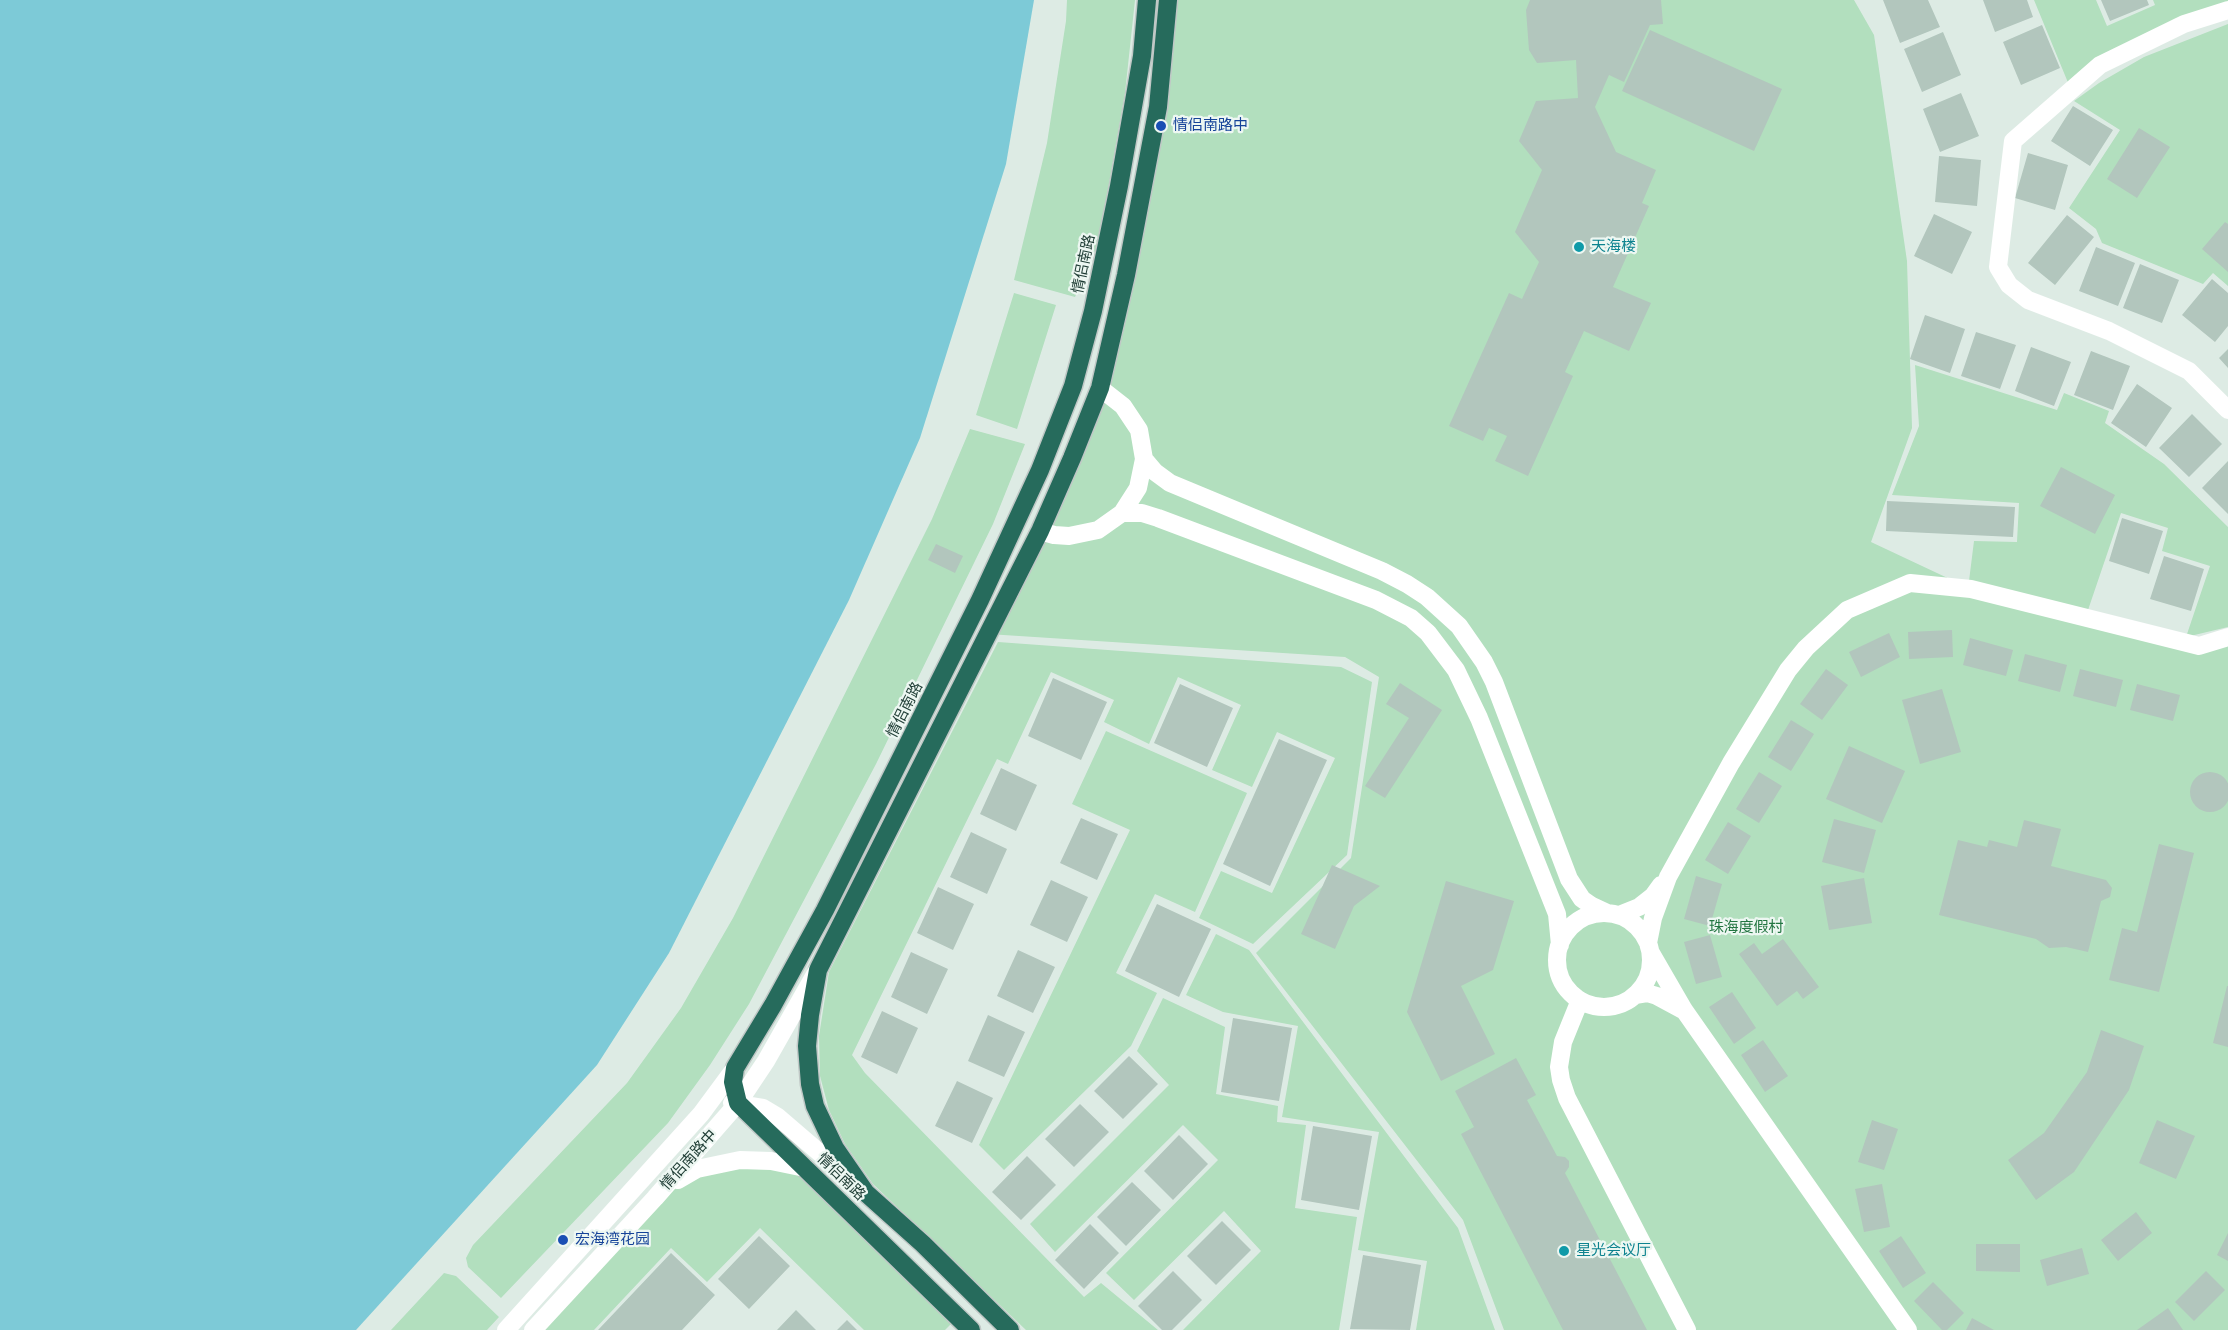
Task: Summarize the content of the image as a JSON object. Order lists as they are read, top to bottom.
{
  "streets": {
    "highway": ["情侣南路"],
    "street": ["情侣南路中"]
  },
  "crossings": [
    ["情侣南路", "情侣南路中"]
  ],
  "parks": ["珠海度假村"],
  "places": [
    "情侣南路中",
    "天海楼",
    "宏海湾花园",
    "星光会议厅"
  ]
}
